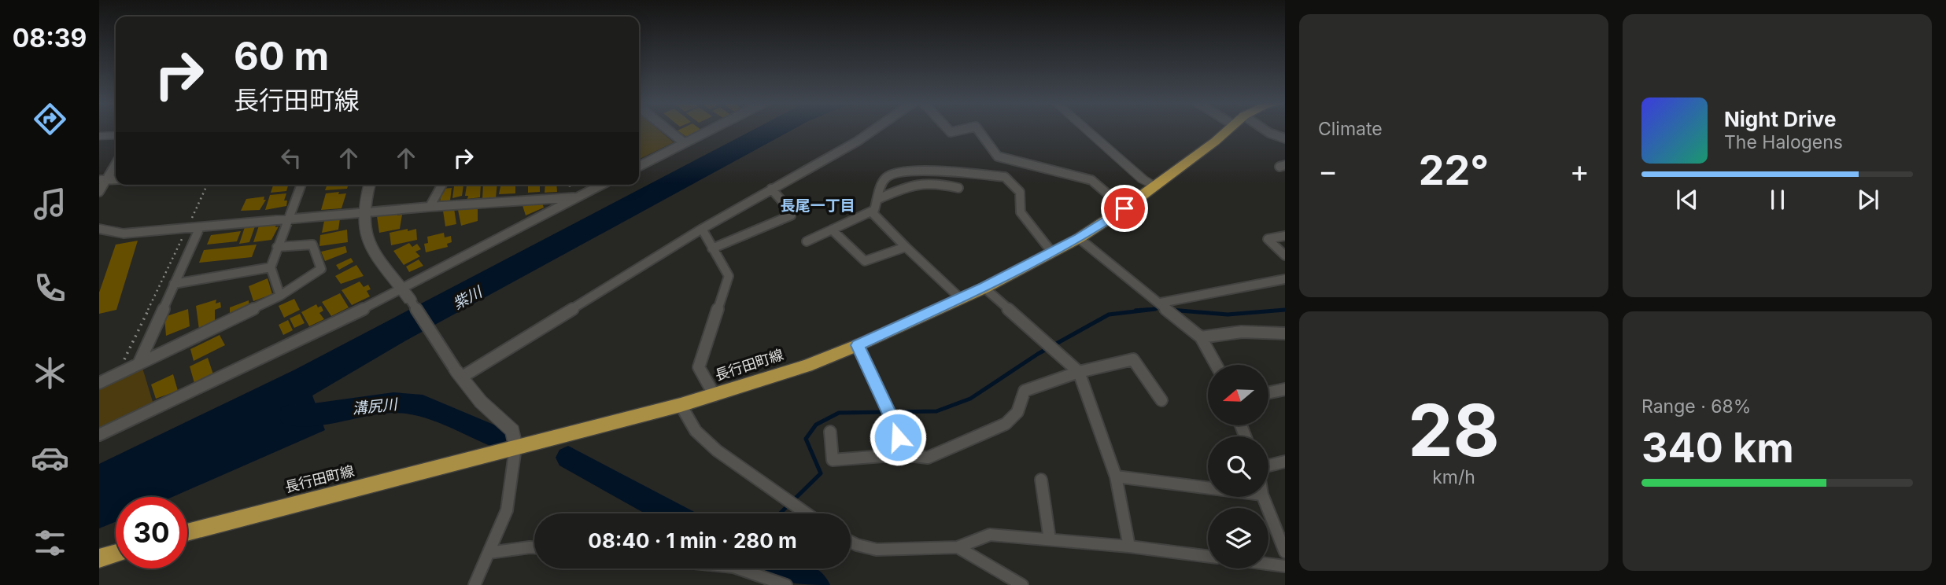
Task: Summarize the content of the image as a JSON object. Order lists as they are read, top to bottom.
{
  "streets": {
    "main road": ["長行田町線"]
  },
  "districts": ["長尾一丁目"],
  "water": ["紫川", "溝尻川"],
  "north": "left",
  "page": {
    "tabs": "08:39",
    "tile": [
      "Climate",
      ["28", "km/h"],
      ["Range · 68%", "340 km"]
    ],
    "turn": ["60 m", "長行田町線"],
    "song": ["Night Drive", "The Halogens"],
    "heat": ["−", "22°", "+"],
    "limit": "30",
    "trip": "08:40 · 1 min · 280 m"
  }
}
